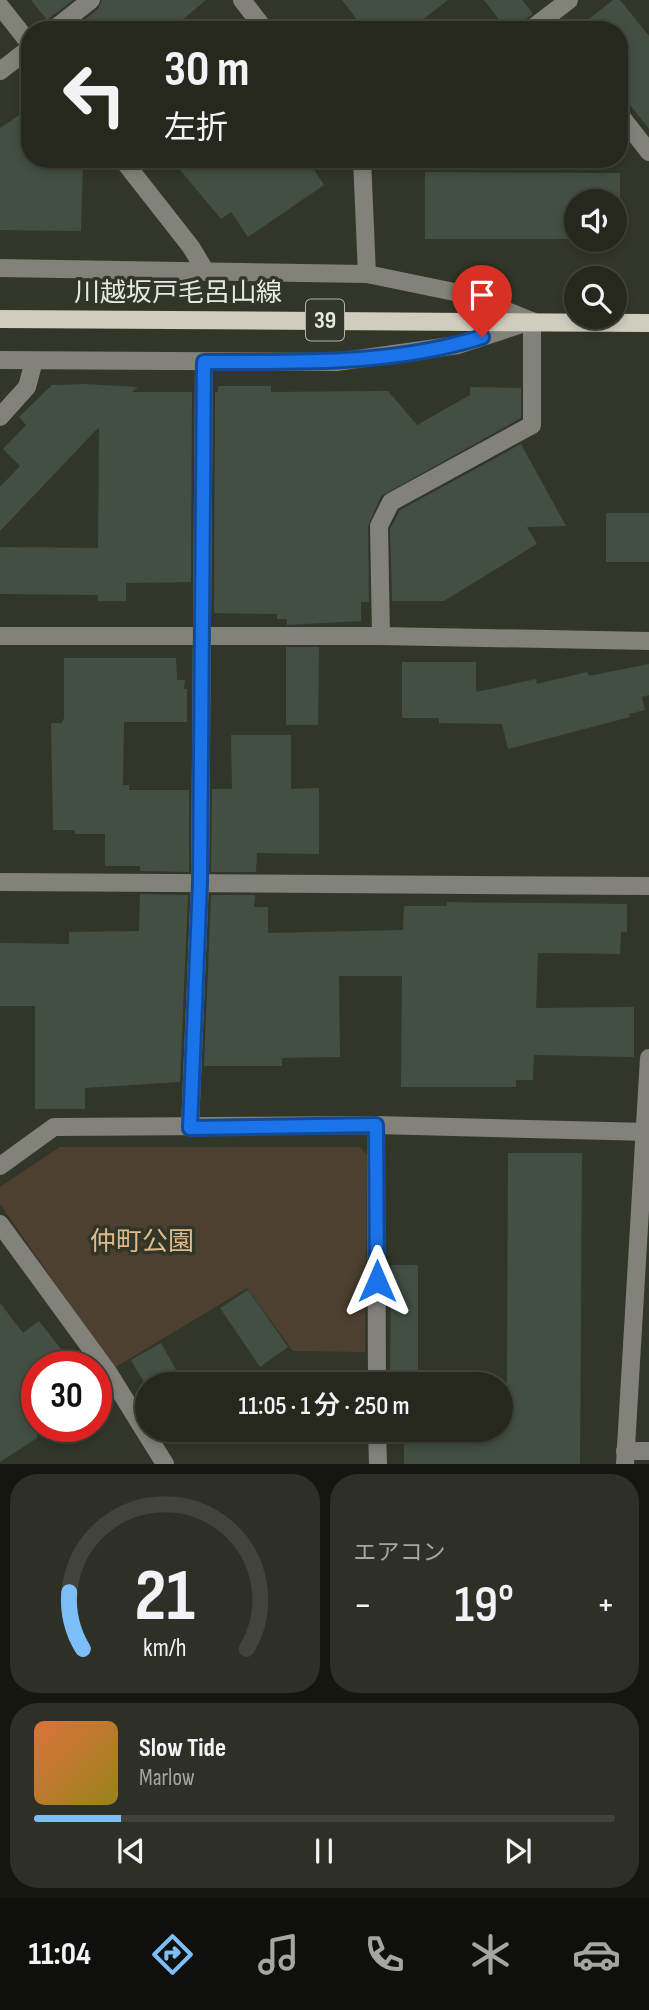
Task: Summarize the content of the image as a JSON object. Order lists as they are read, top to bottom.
{
  "streets": {
    "main road": ["川越坂戸毛呂山線", "39"]
  },
  "parks": ["仲町公園"],
  "page": {
    "turn": ["30 m", "左折"],
    "limit": "30",
    "trip": "11:05 · 1 分 · 250 m",
    "tile": "エアコン",
    "heat": ["−", "19°", "+"],
    "song": ["Slow Tide", "Marlow"],
    "tabs": "11:04",
    "gauge": ["21", "km/h"]
  }
}
